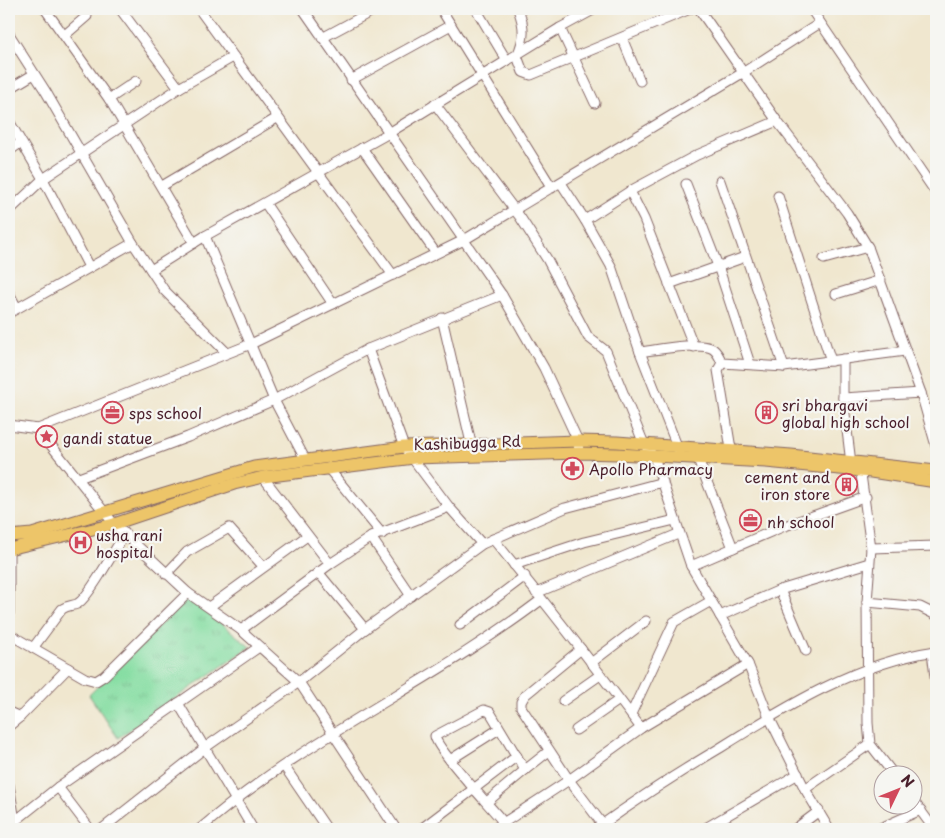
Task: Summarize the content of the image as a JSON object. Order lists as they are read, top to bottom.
{
  "streets": {
    "main road": ["Kashibugga Rd"]
  },
  "places": {
    "office": ["sps school", "nh school"],
    "building": ["sri bhargavi global high school", "cement and iron store"],
    "place": ["gandi statue"],
    "pharmacy": ["Apollo Pharmacy"],
    "hospital": ["usha rani hospital"]
  },
  "north": "top right"
}
